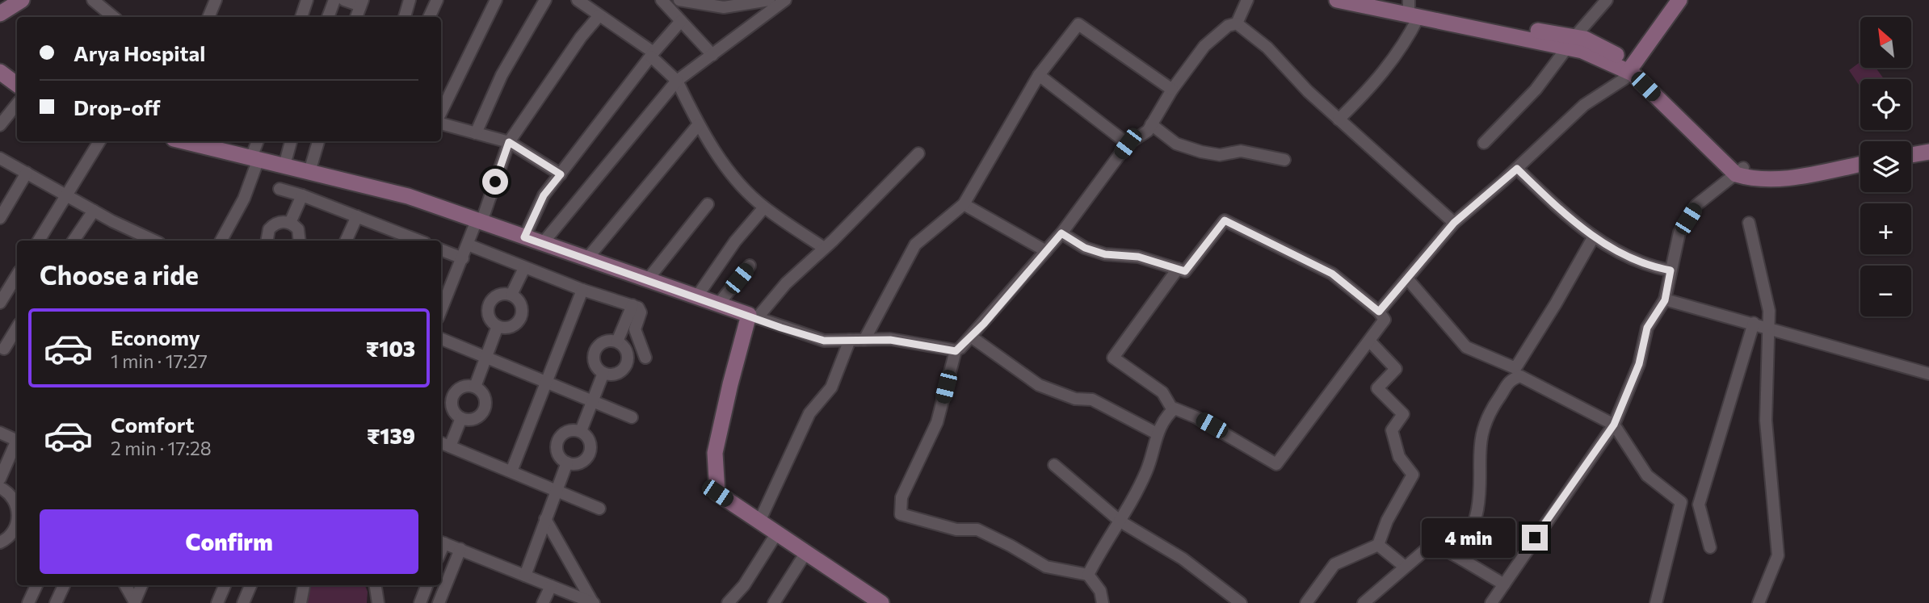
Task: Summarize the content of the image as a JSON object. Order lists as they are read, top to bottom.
{
  "north": "top left",
  "page": {
    "map_buttons": ["+", "−"],
    "banner": ["Arya Hospital", "Drop-off"],
    "heading": "Choose a ride",
    "list": [
      {
        "name": "Economy",
        "note": "1 min · 17:27",
        "value": "₹103"
      },
      {
        "name": "Comfort",
        "note": "2 min · 17:28",
        "value": "₹139"
      }
    ],
    "buttons": "Confirm",
    "bubble": "4 min"
  }
}
